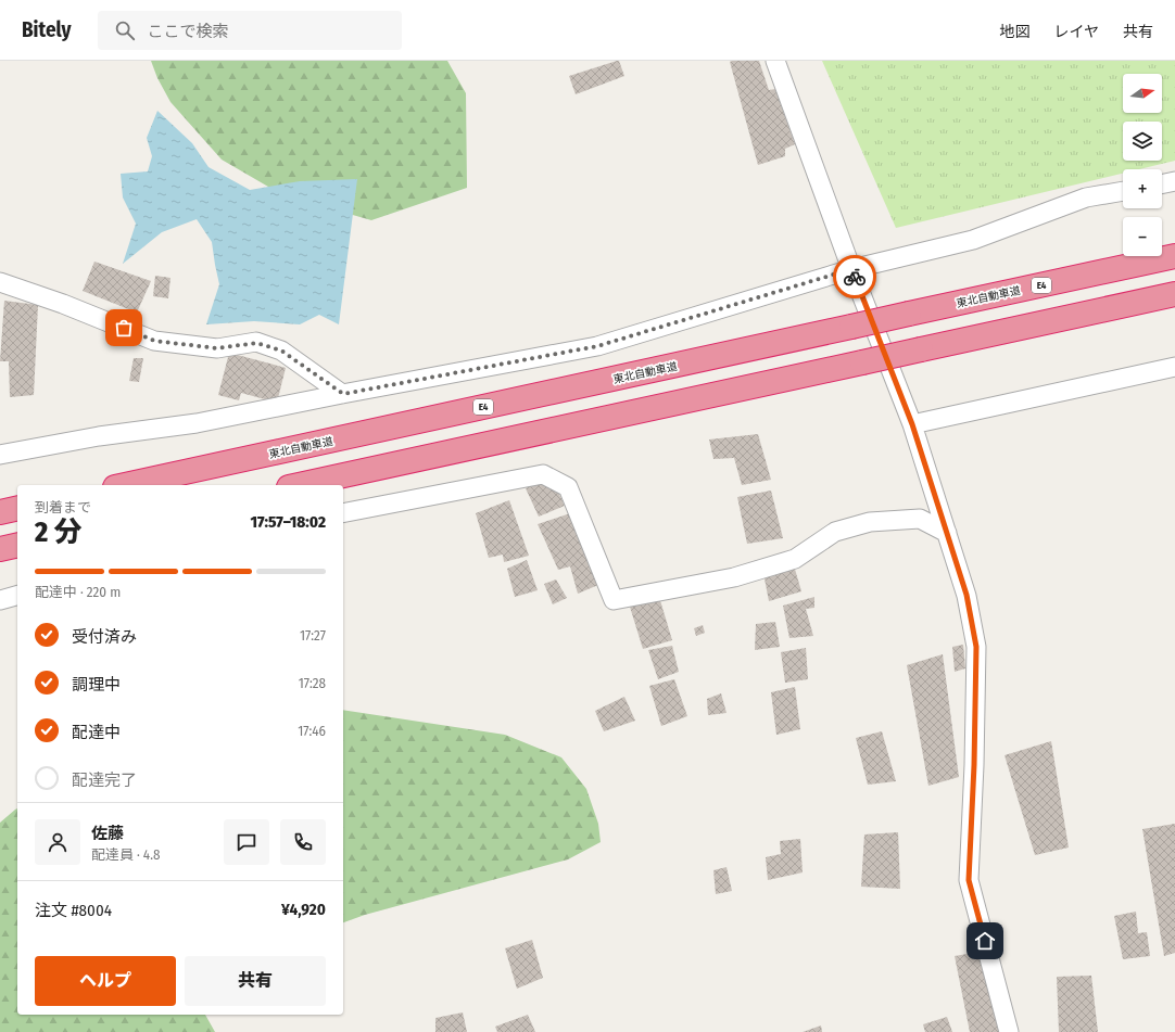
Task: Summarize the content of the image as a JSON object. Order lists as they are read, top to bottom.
{
  "streets": {
    "highway": ["E4", "東北自動車道"]
  },
  "north": "right",
  "page": {
    "header": "Bitely",
    "search": "ここで検索",
    "nav": ["地図", "レイヤ", "共有"],
    "map_buttons": ["+", "−"],
    "heading": ["2 分", "到着まで", "17:57–18:02"],
    "panel": [
      "佐藤",
      "配達員 · 4.8",
      "注文 #8004",
      "¥4,920"
    ],
    "bar": "配達中 · 220 m",
    "list": [
      ["受付済み", "17:27"],
      ["調理中", "17:28"],
      ["配達中", "17:46"],
      "配達完了"
    ],
    "buttons": ["ヘルプ", "共有"]
  }
}
